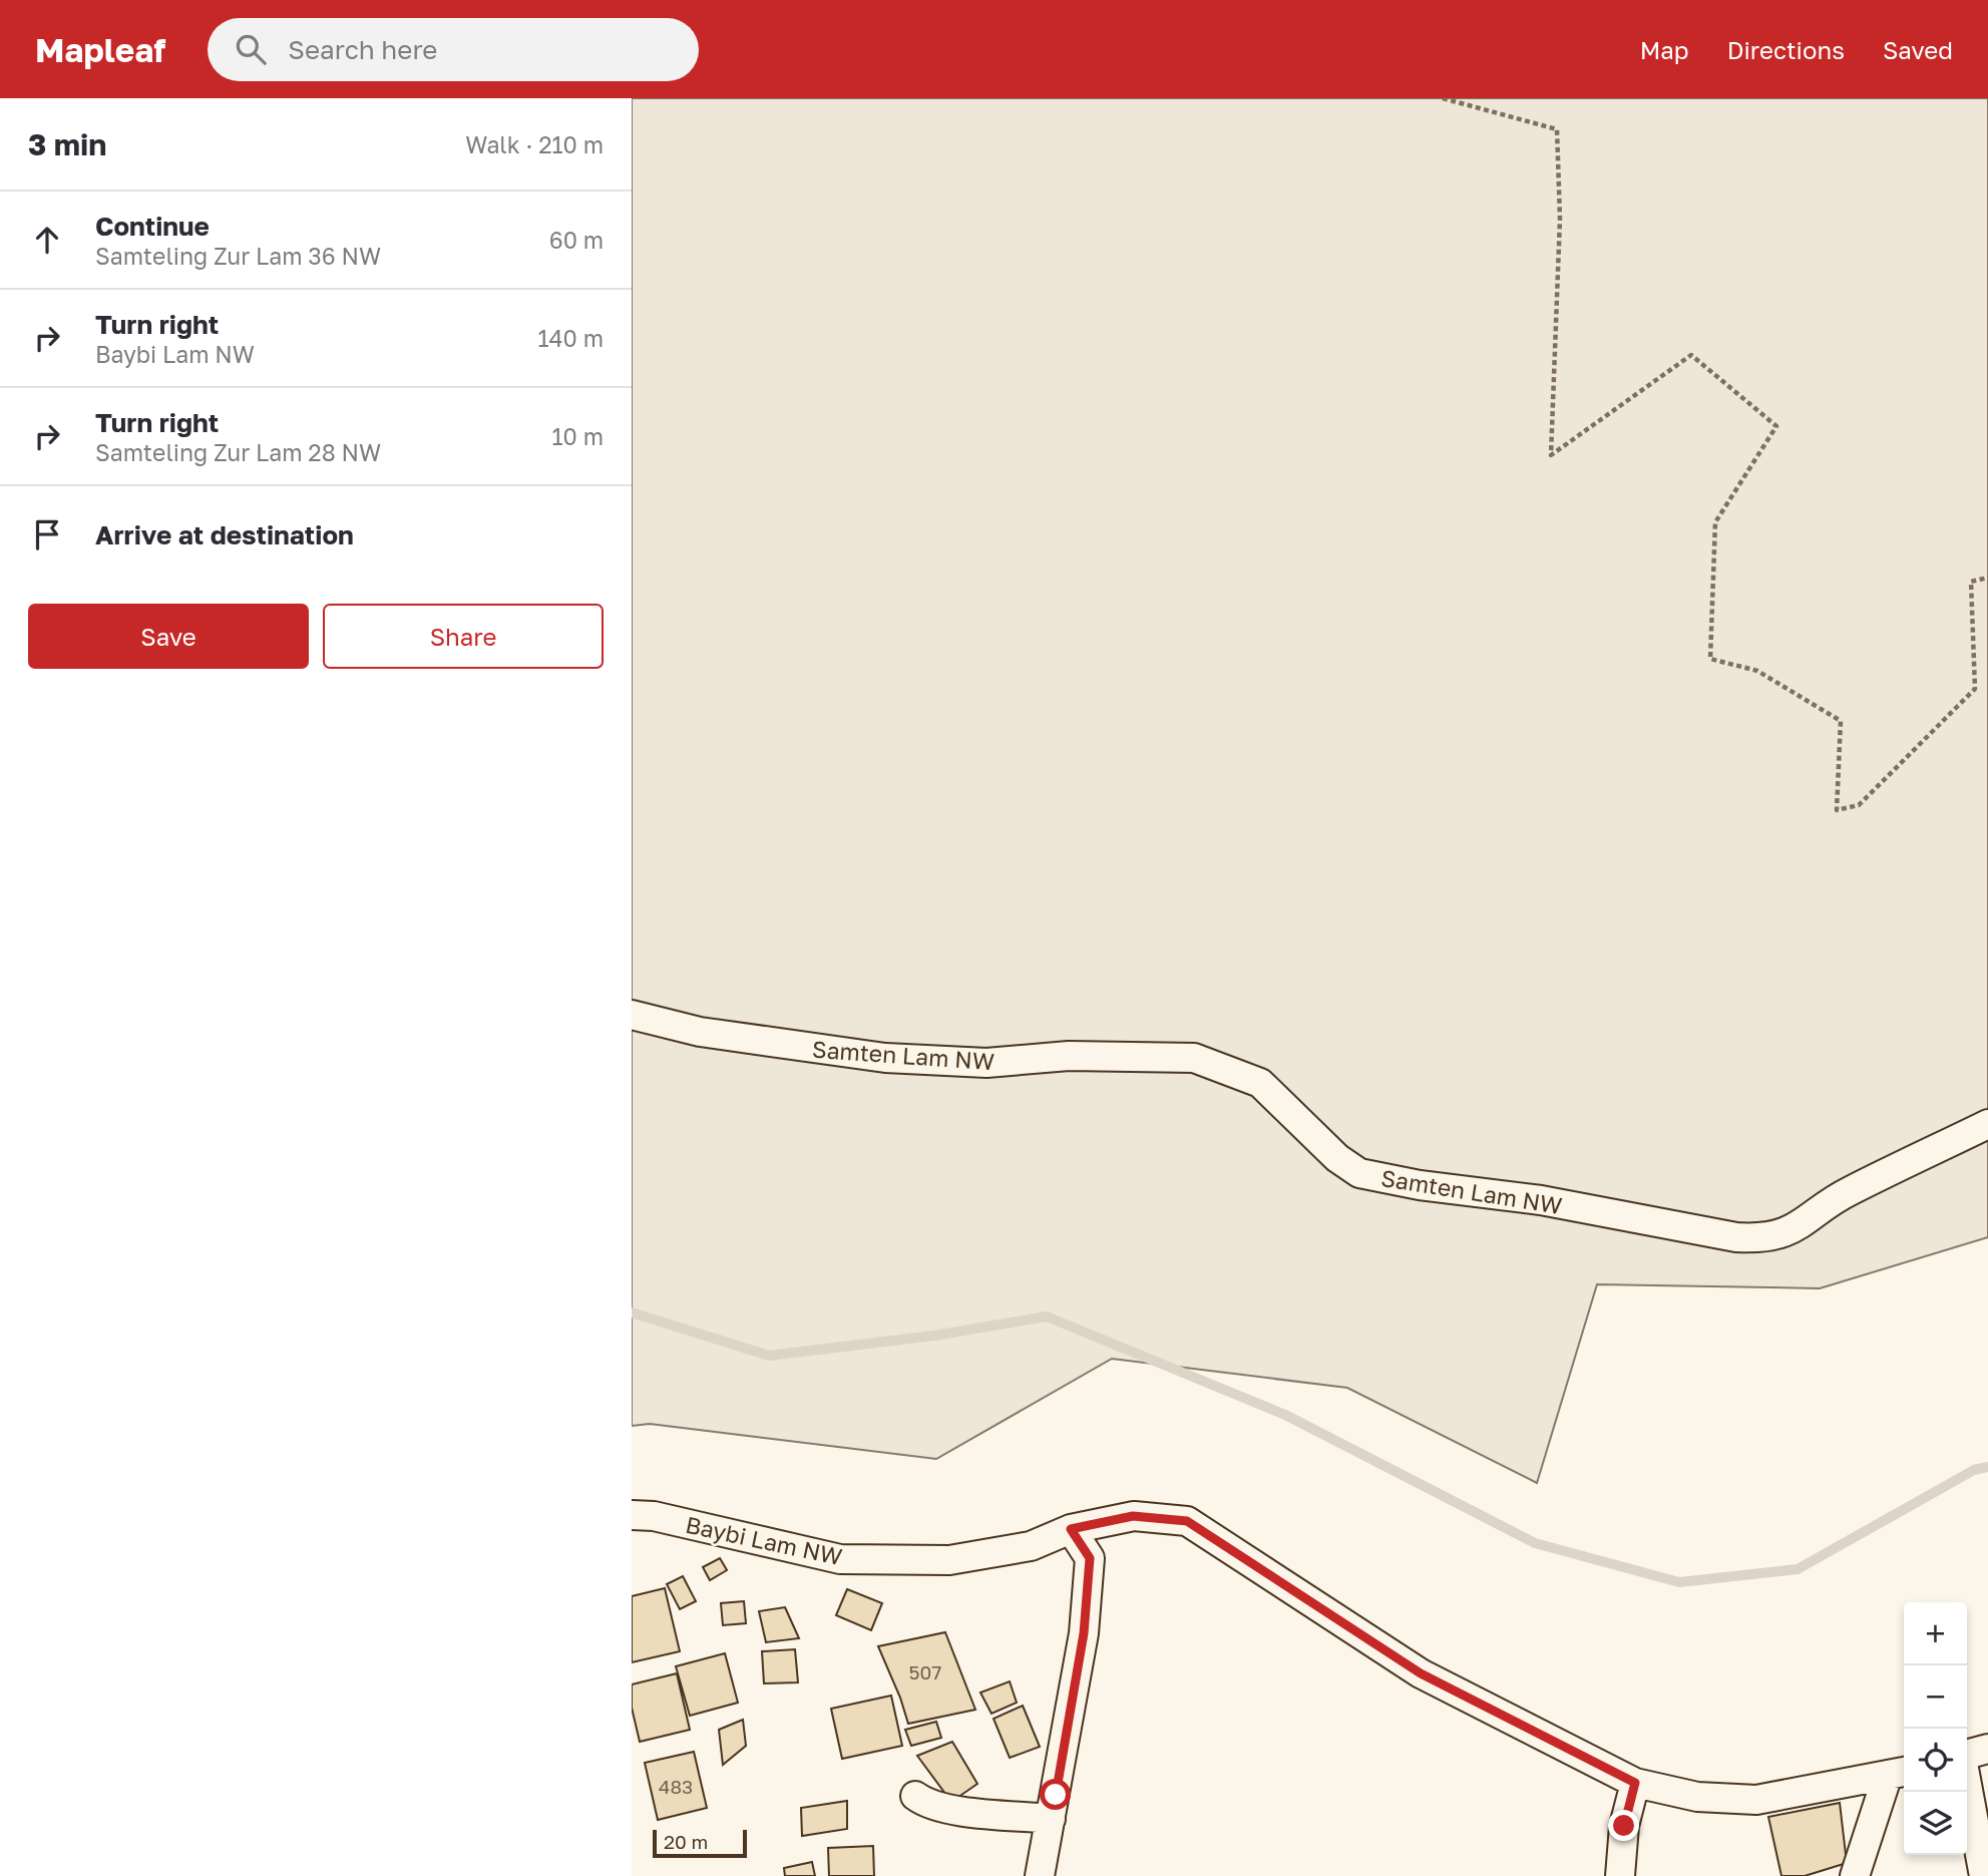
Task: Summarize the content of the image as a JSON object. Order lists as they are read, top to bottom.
{
  "streets": {
    "street": ["Samten Lam NW", "Baybi Lam NW"]
  },
  "house_numbers": ["507", "483"],
  "scale_bar": "20 m",
  "page": {
    "header": "Mapleaf",
    "search": "Search here",
    "nav": ["Map", "Directions", "Saved"],
    "heading": ["3 min", "Walk · 210 m"],
    "list": [
      ["Continue", "Samteling Zur Lam 36 NW", "60 m"],
      ["Turn right", "Baybi Lam NW", "140 m"],
      ["Turn right", "Samteling Zur Lam 28 NW", "10 m"],
      "Arrive at destination"
    ],
    "buttons": ["Save", "Share"],
    "map_buttons": ["+", "−"],
    "scale": "20 m"
  }
}
